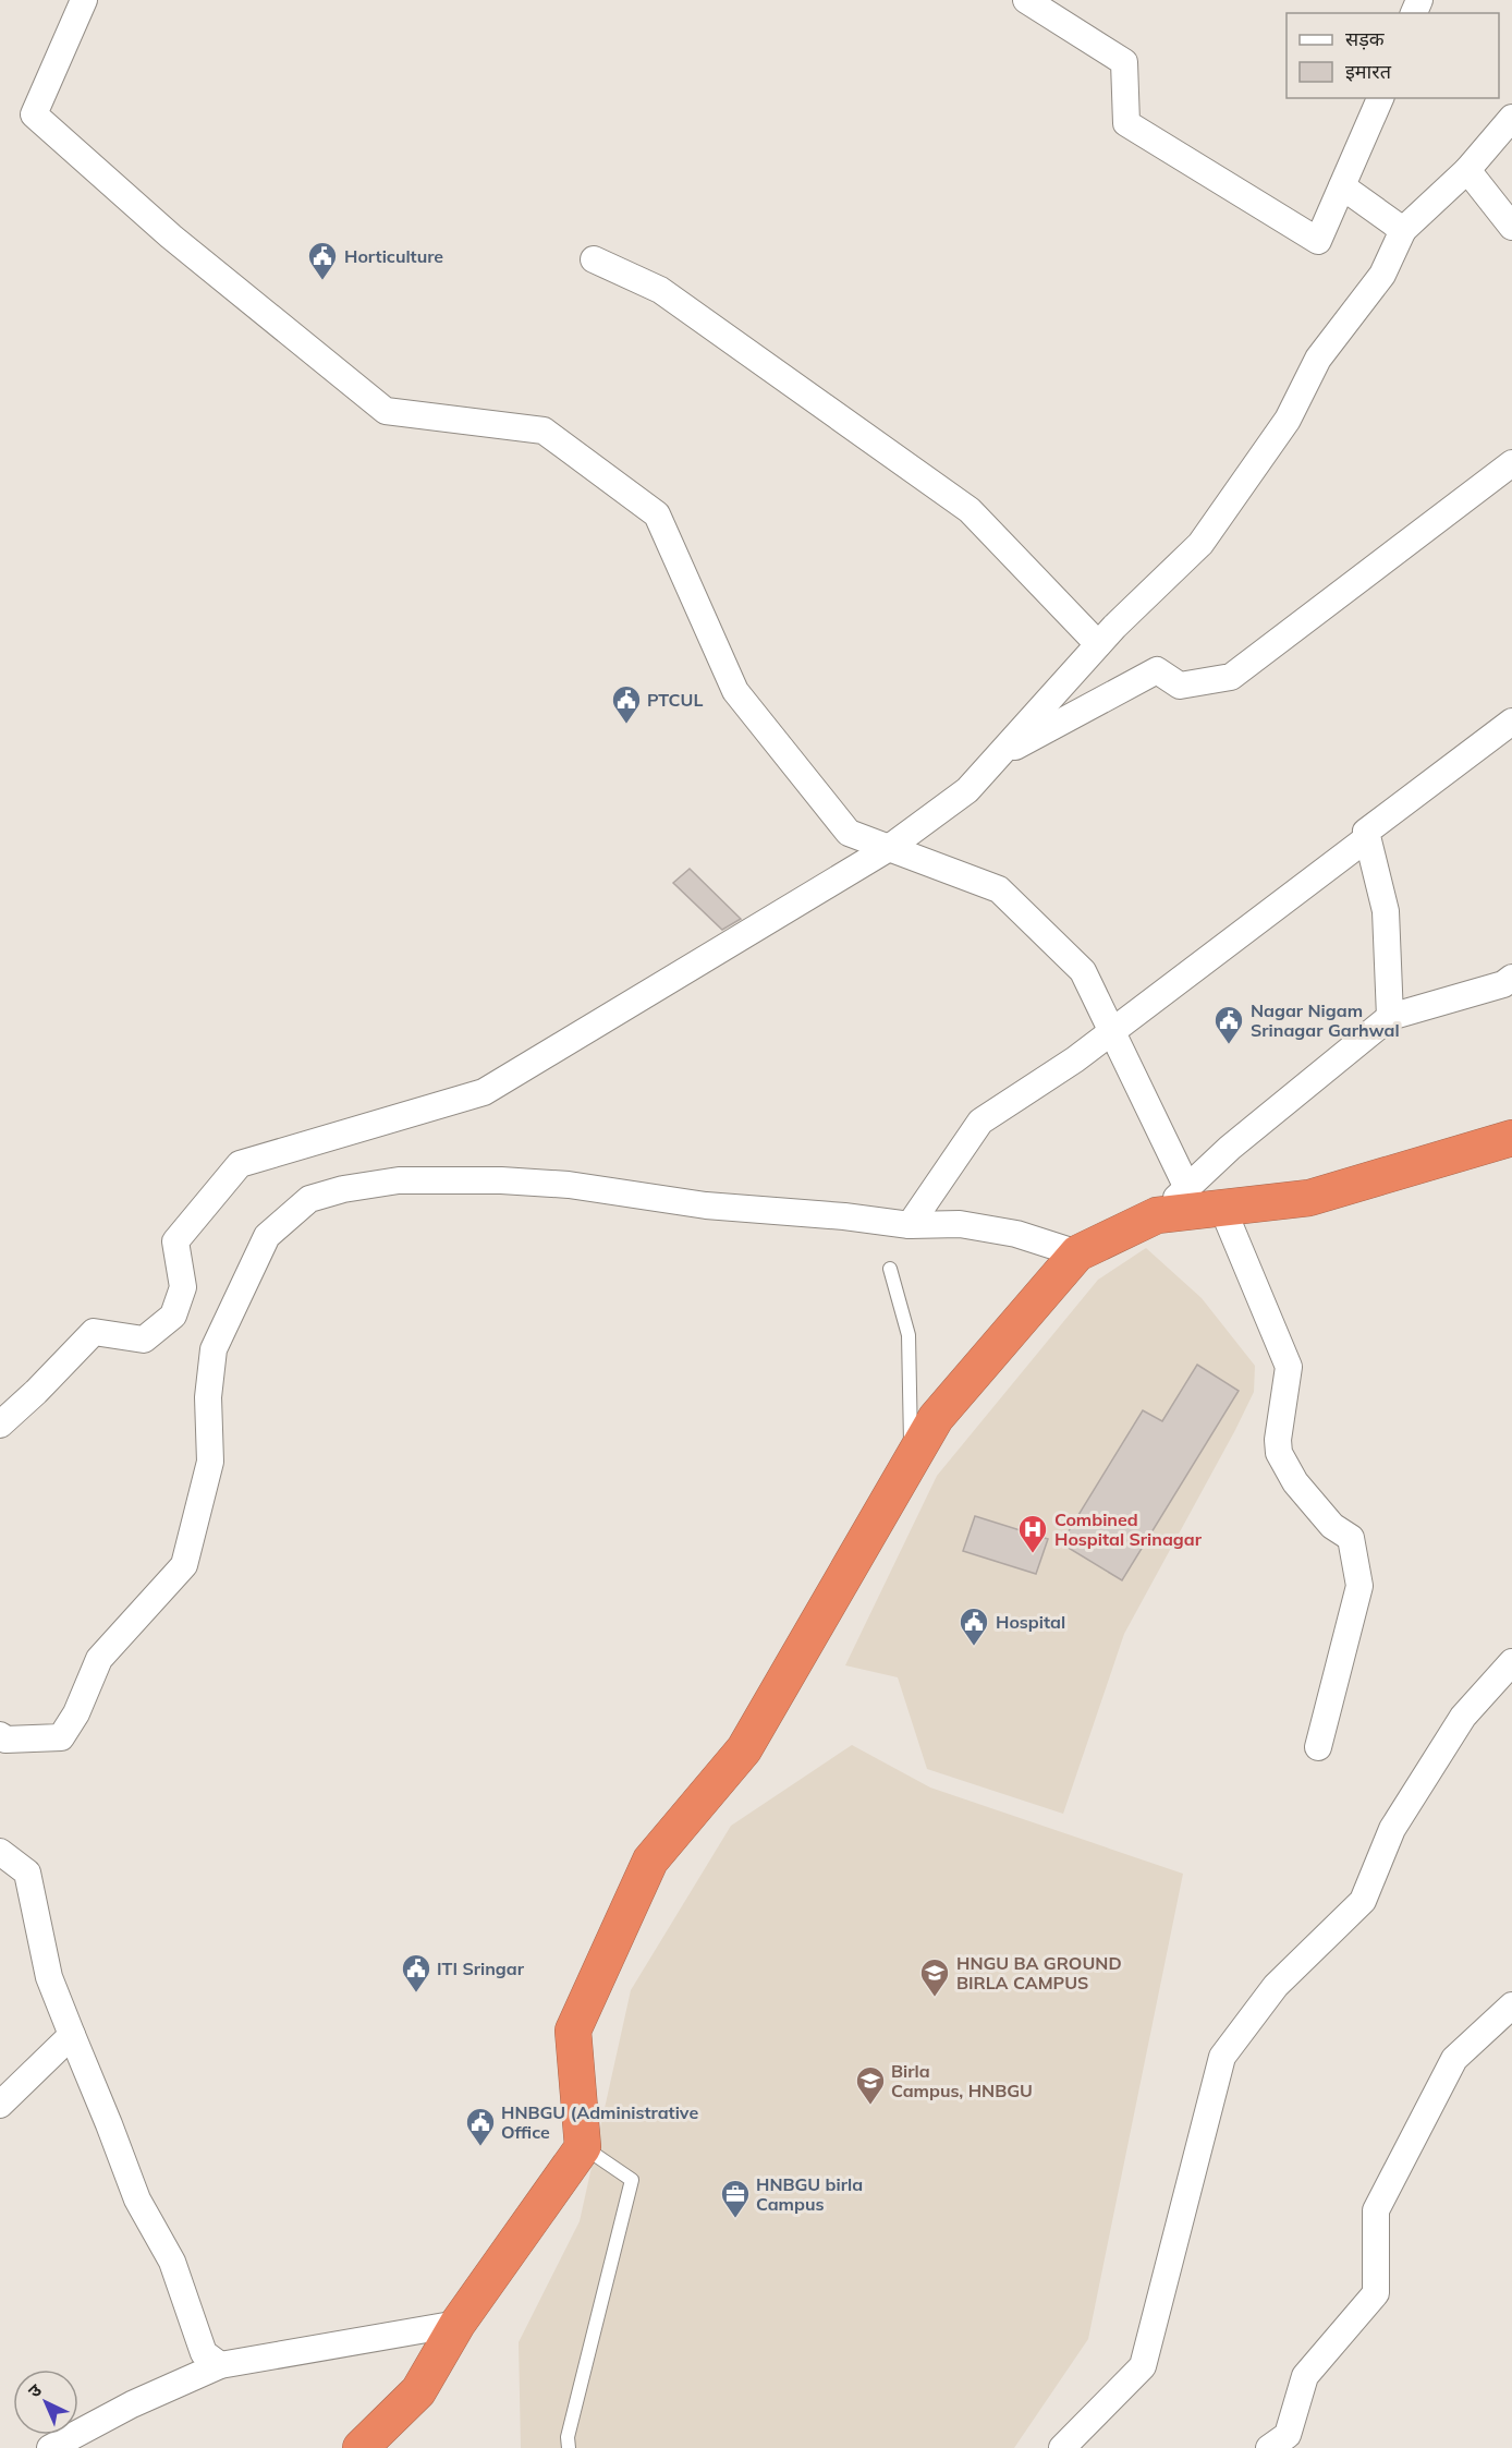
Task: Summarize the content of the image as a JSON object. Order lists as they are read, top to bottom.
{
  "places": {
    "public building": [
      "Horticulture",
      "PTCUL",
      "Nagar Nigam Srinagar Garhwal",
      "Hospital",
      "ITI Sringar",
      "HNBGU (Administrative Office"
    ],
    "hospital": ["Combined Hospital Srinagar"],
    "school or university": ["HNGU BA GROUND BIRLA CAMPUS", "Birla Campus, HNBGU"],
    "office": ["HNBGU birla Campus"]
  },
  "legend": ["सड़क", "इमारत"],
  "north": "top left"
}
